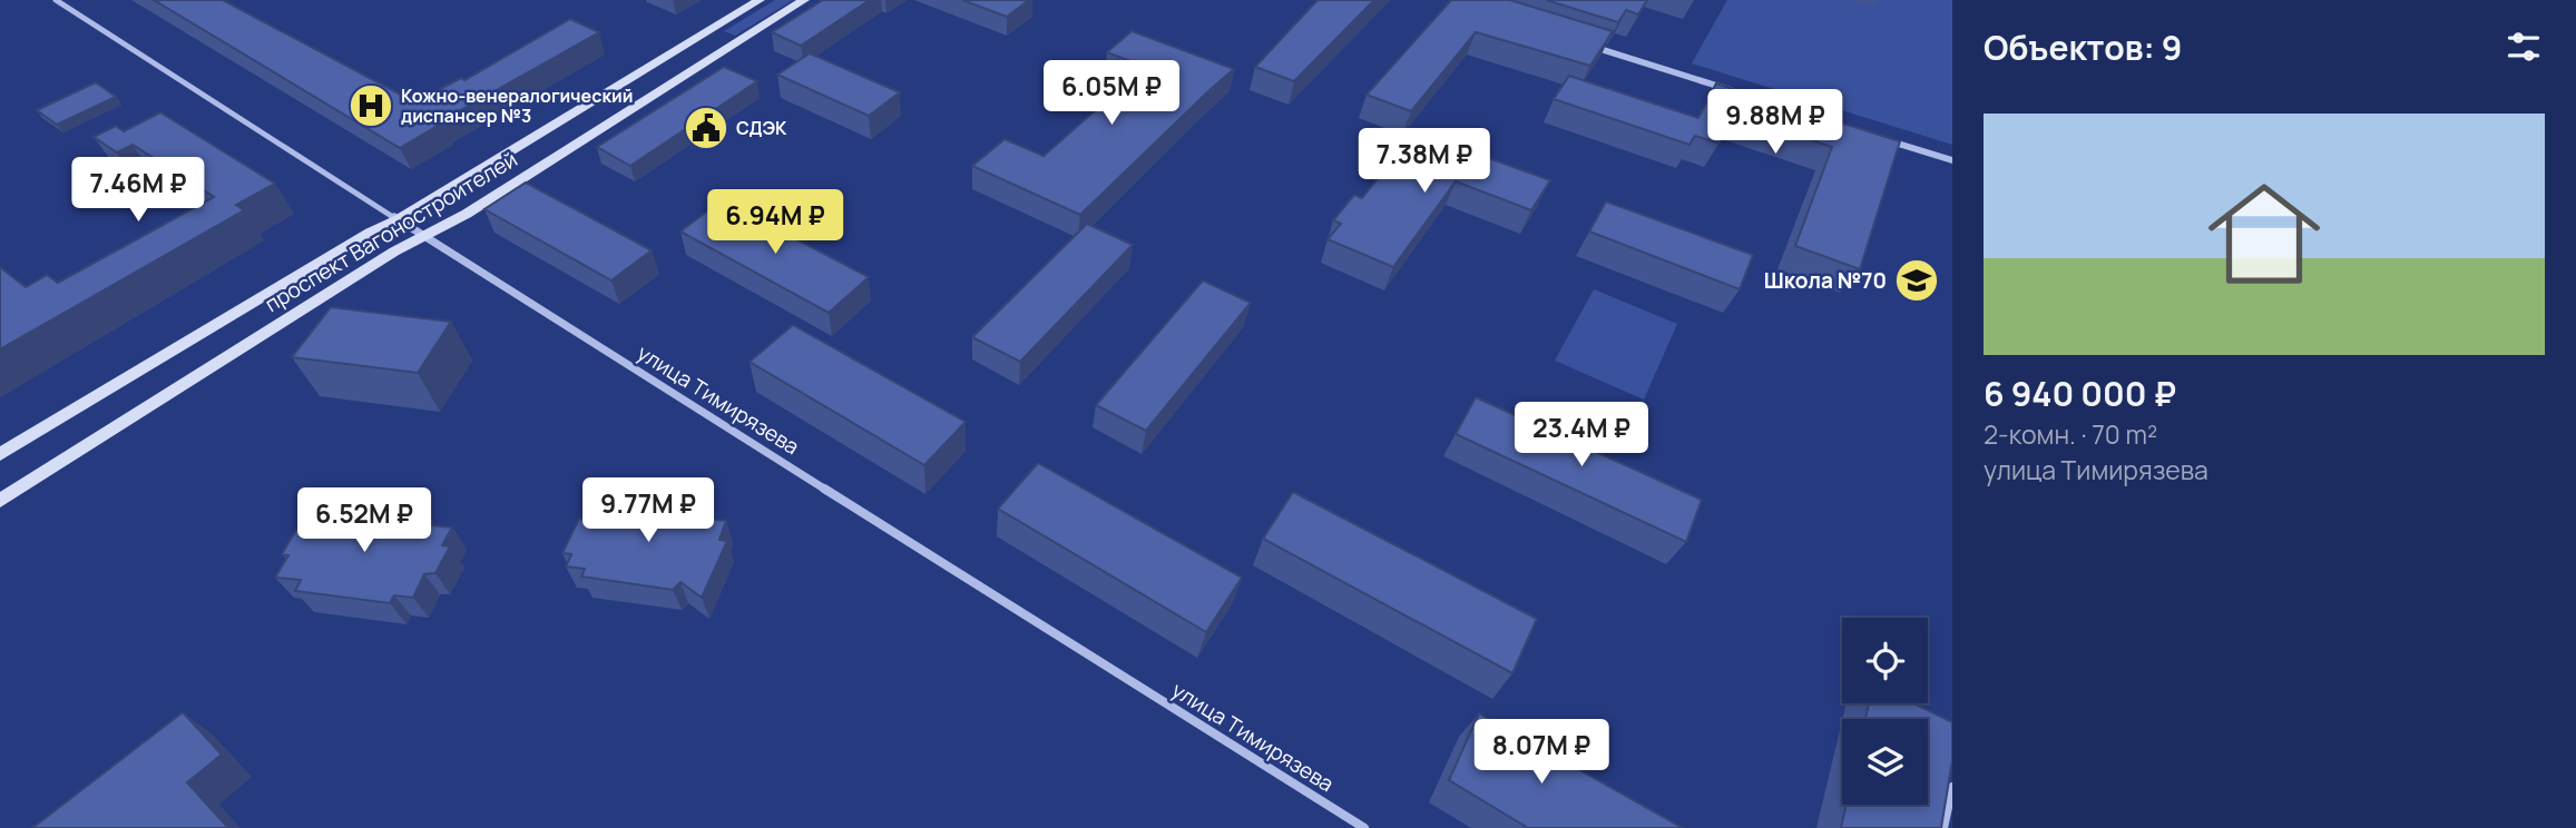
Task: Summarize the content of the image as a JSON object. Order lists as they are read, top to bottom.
{
  "streets": {
    "main road": ["проспект Вагоностроителей"],
    "street": ["улица Тимирязева"]
  },
  "crossings": [
    ["проспект Вагоностроителей", "улица Тимирязева"]
  ],
  "places": {
    "hospital": ["Кожно-венералогический диспансер №3"],
    "public building": ["СДЭК"],
    "school or university": ["Школа №70"]
  },
  "page": {
    "heading": "Объектов: 9",
    "price": [
      "6.05M ₽",
      "9.88M ₽",
      "7.38M ₽",
      "7.46M ₽",
      "6.94M ₽",
      "23.4M ₽",
      "9.77M ₽",
      "6.52M ₽",
      "8.07M ₽"
    ],
    "list": [
      {
        "name": "6 940 000 ₽",
        "note": "2-комн. · 70 m² · улица Тимирязева"
      }
    ]
  }
}
